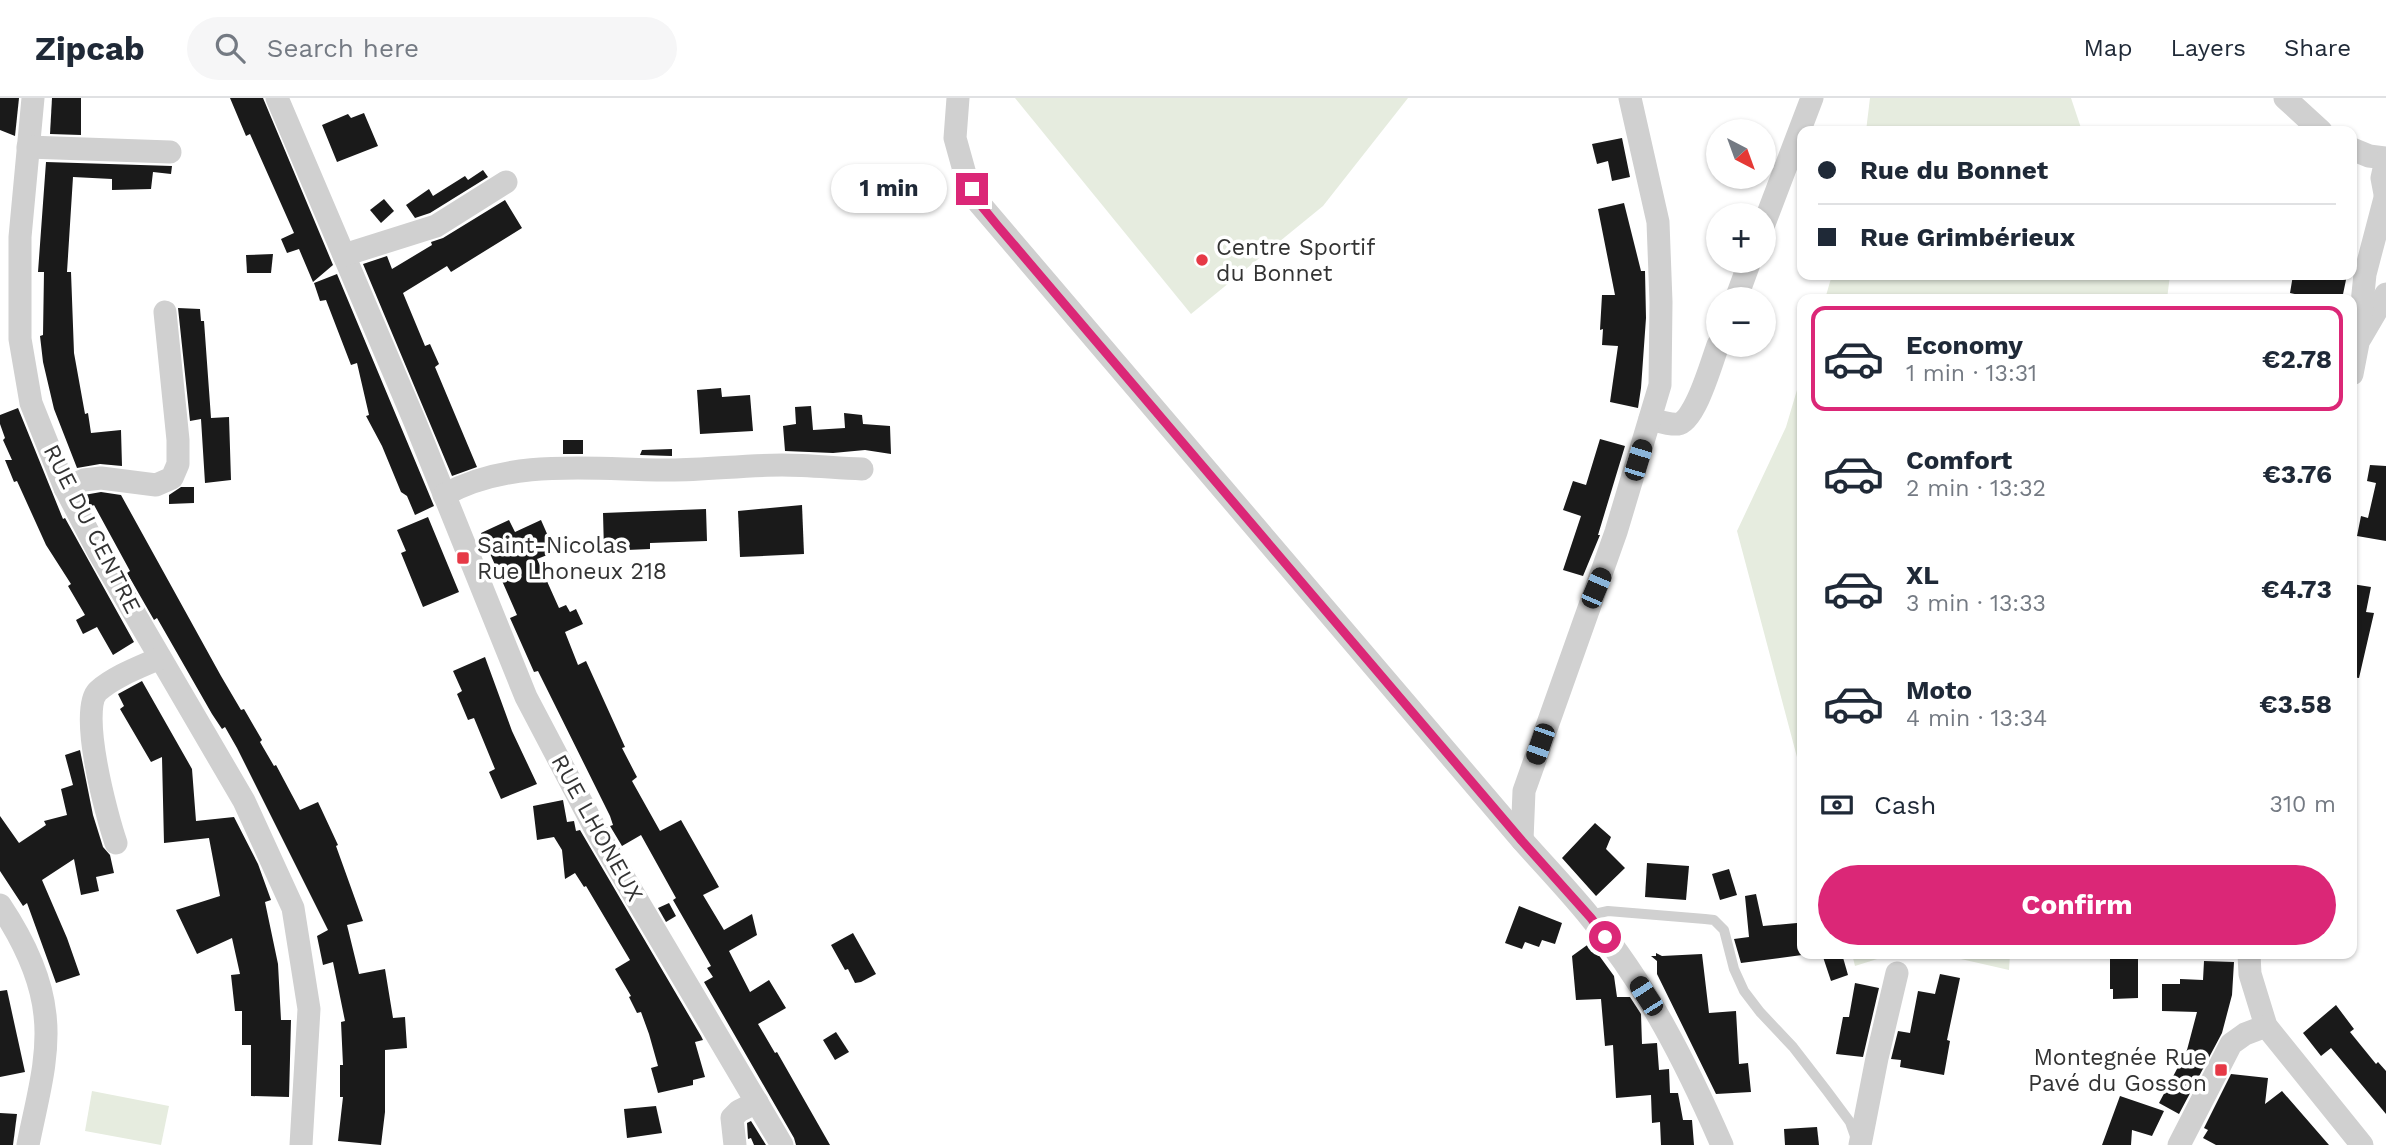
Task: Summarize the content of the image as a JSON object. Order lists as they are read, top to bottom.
{
  "streets": {
    "street": ["RUE DU CENTRE", "RUE LHONEUX"]
  },
  "places": {
    "other": ["Centre Sportif du Bonnet"],
    "transit": ["Saint-Nicolas Rue Lhoneux 218", "Montegnée Rue Pavé du Gosson"]
  },
  "north": "bottom right",
  "page": {
    "header": "Zipcab",
    "search": "Search here",
    "nav": ["Map", "Layers", "Share"],
    "map_buttons": ["+", "−"],
    "banner": ["Rue du Bonnet", "Rue Grimbérieux"],
    "bubble": "1 min",
    "list": [
      {
        "name": "Economy",
        "note": "1 min · 13:31",
        "value": "€2.78"
      },
      {
        "name": "Comfort",
        "note": "2 min · 13:32",
        "value": "€3.76"
      },
      {
        "name": "XL",
        "note": "3 min · 13:33",
        "value": "€4.73"
      },
      {
        "name": "Moto",
        "note": "4 min · 13:34",
        "value": "€3.58"
      }
    ],
    "pay": ["Cash", "310 m"],
    "buttons": "Confirm"
  }
}
